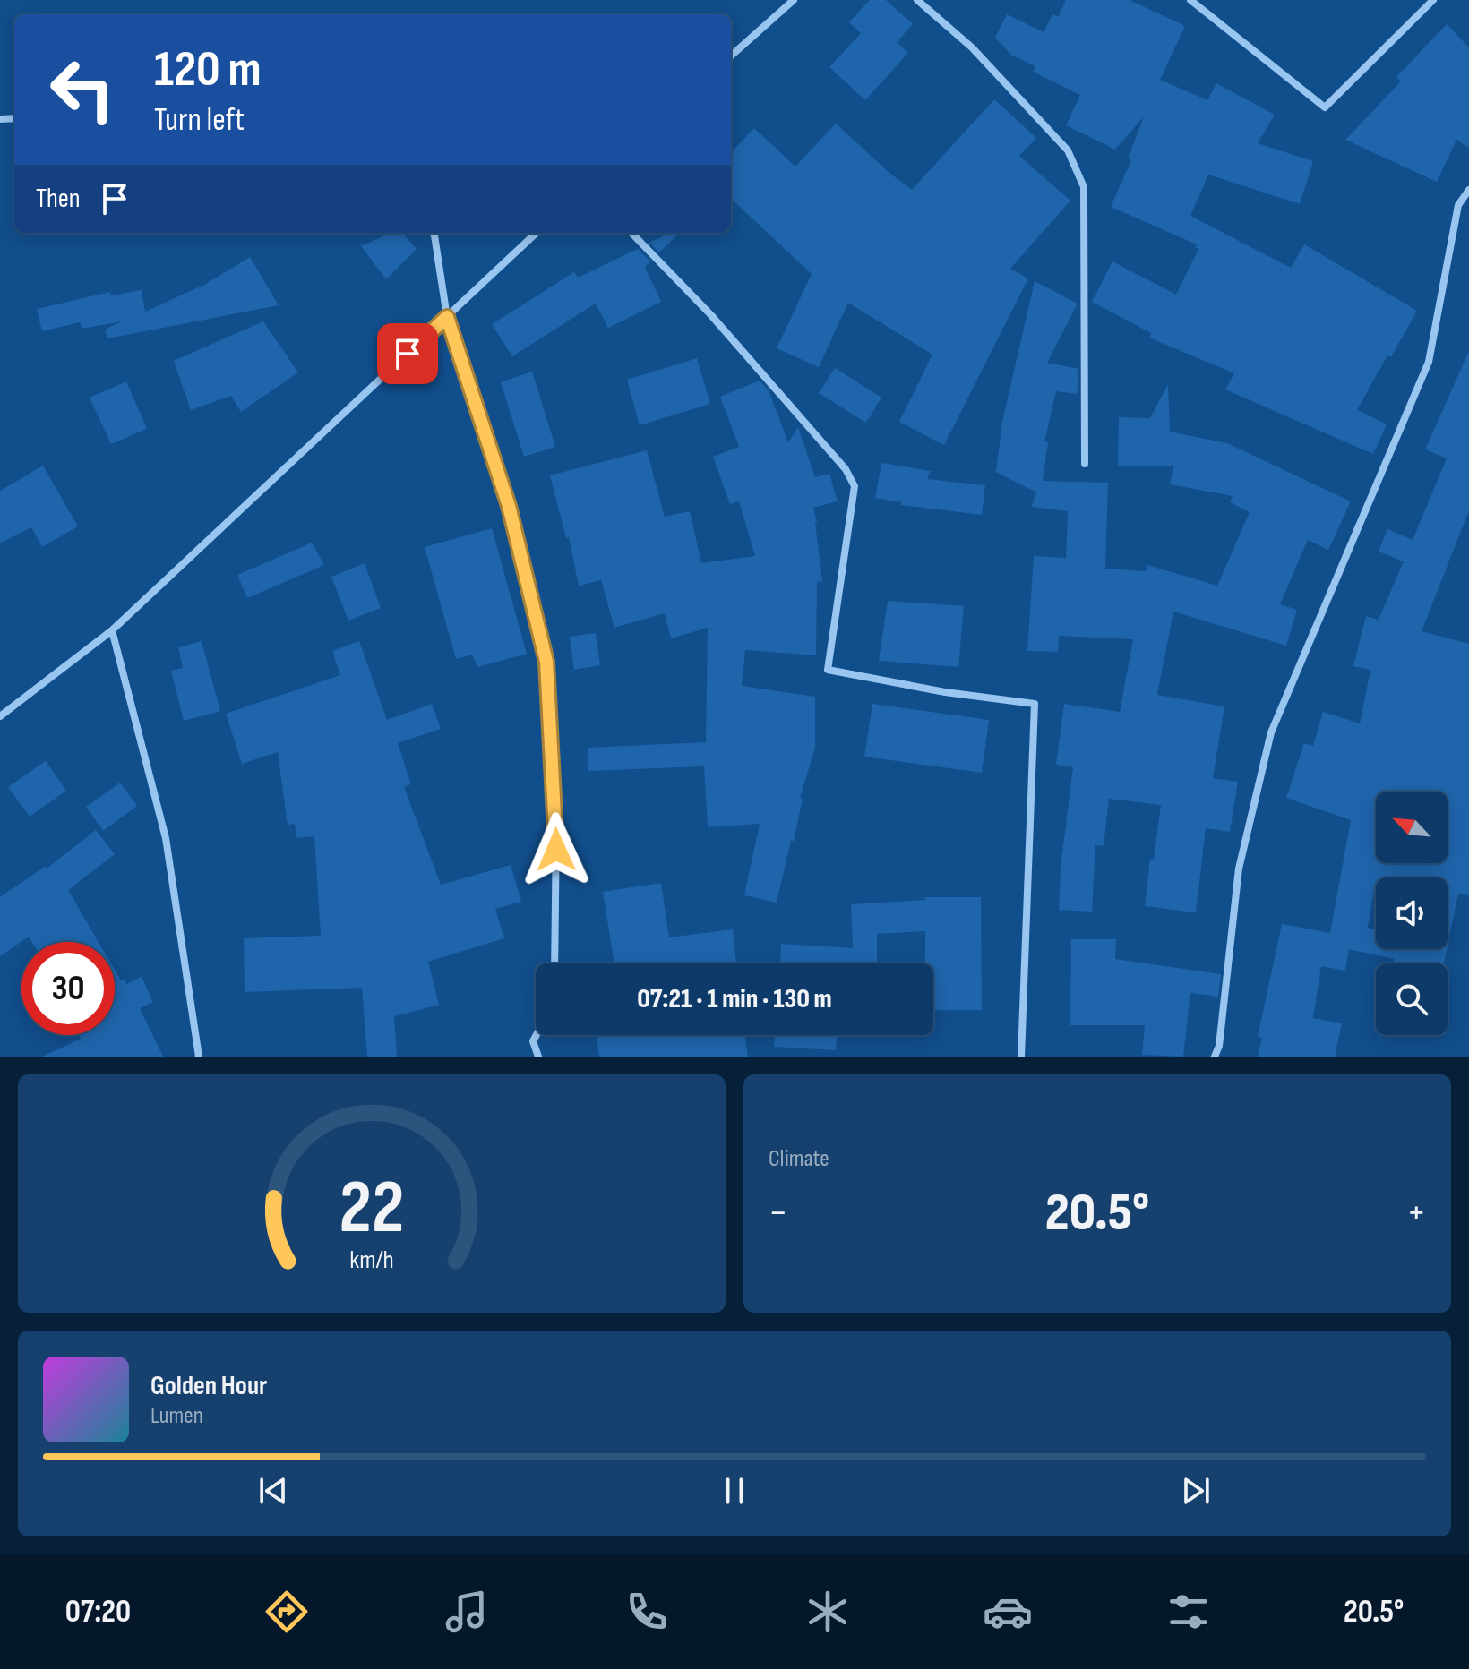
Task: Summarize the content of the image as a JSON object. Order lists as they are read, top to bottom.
{
  "north": "top left",
  "page": {
    "turn": ["120 m", "Turn left"],
    "then": "Then",
    "limit": "30",
    "trip": "07:21 · 1 min · 130 m",
    "tile": "Climate",
    "heat": ["−", "20.5°", "+"],
    "song": ["Golden Hour", "Lumen"],
    "tabs": ["07:20", "20.5°"],
    "gauge": ["22", "km/h"]
  }
}
